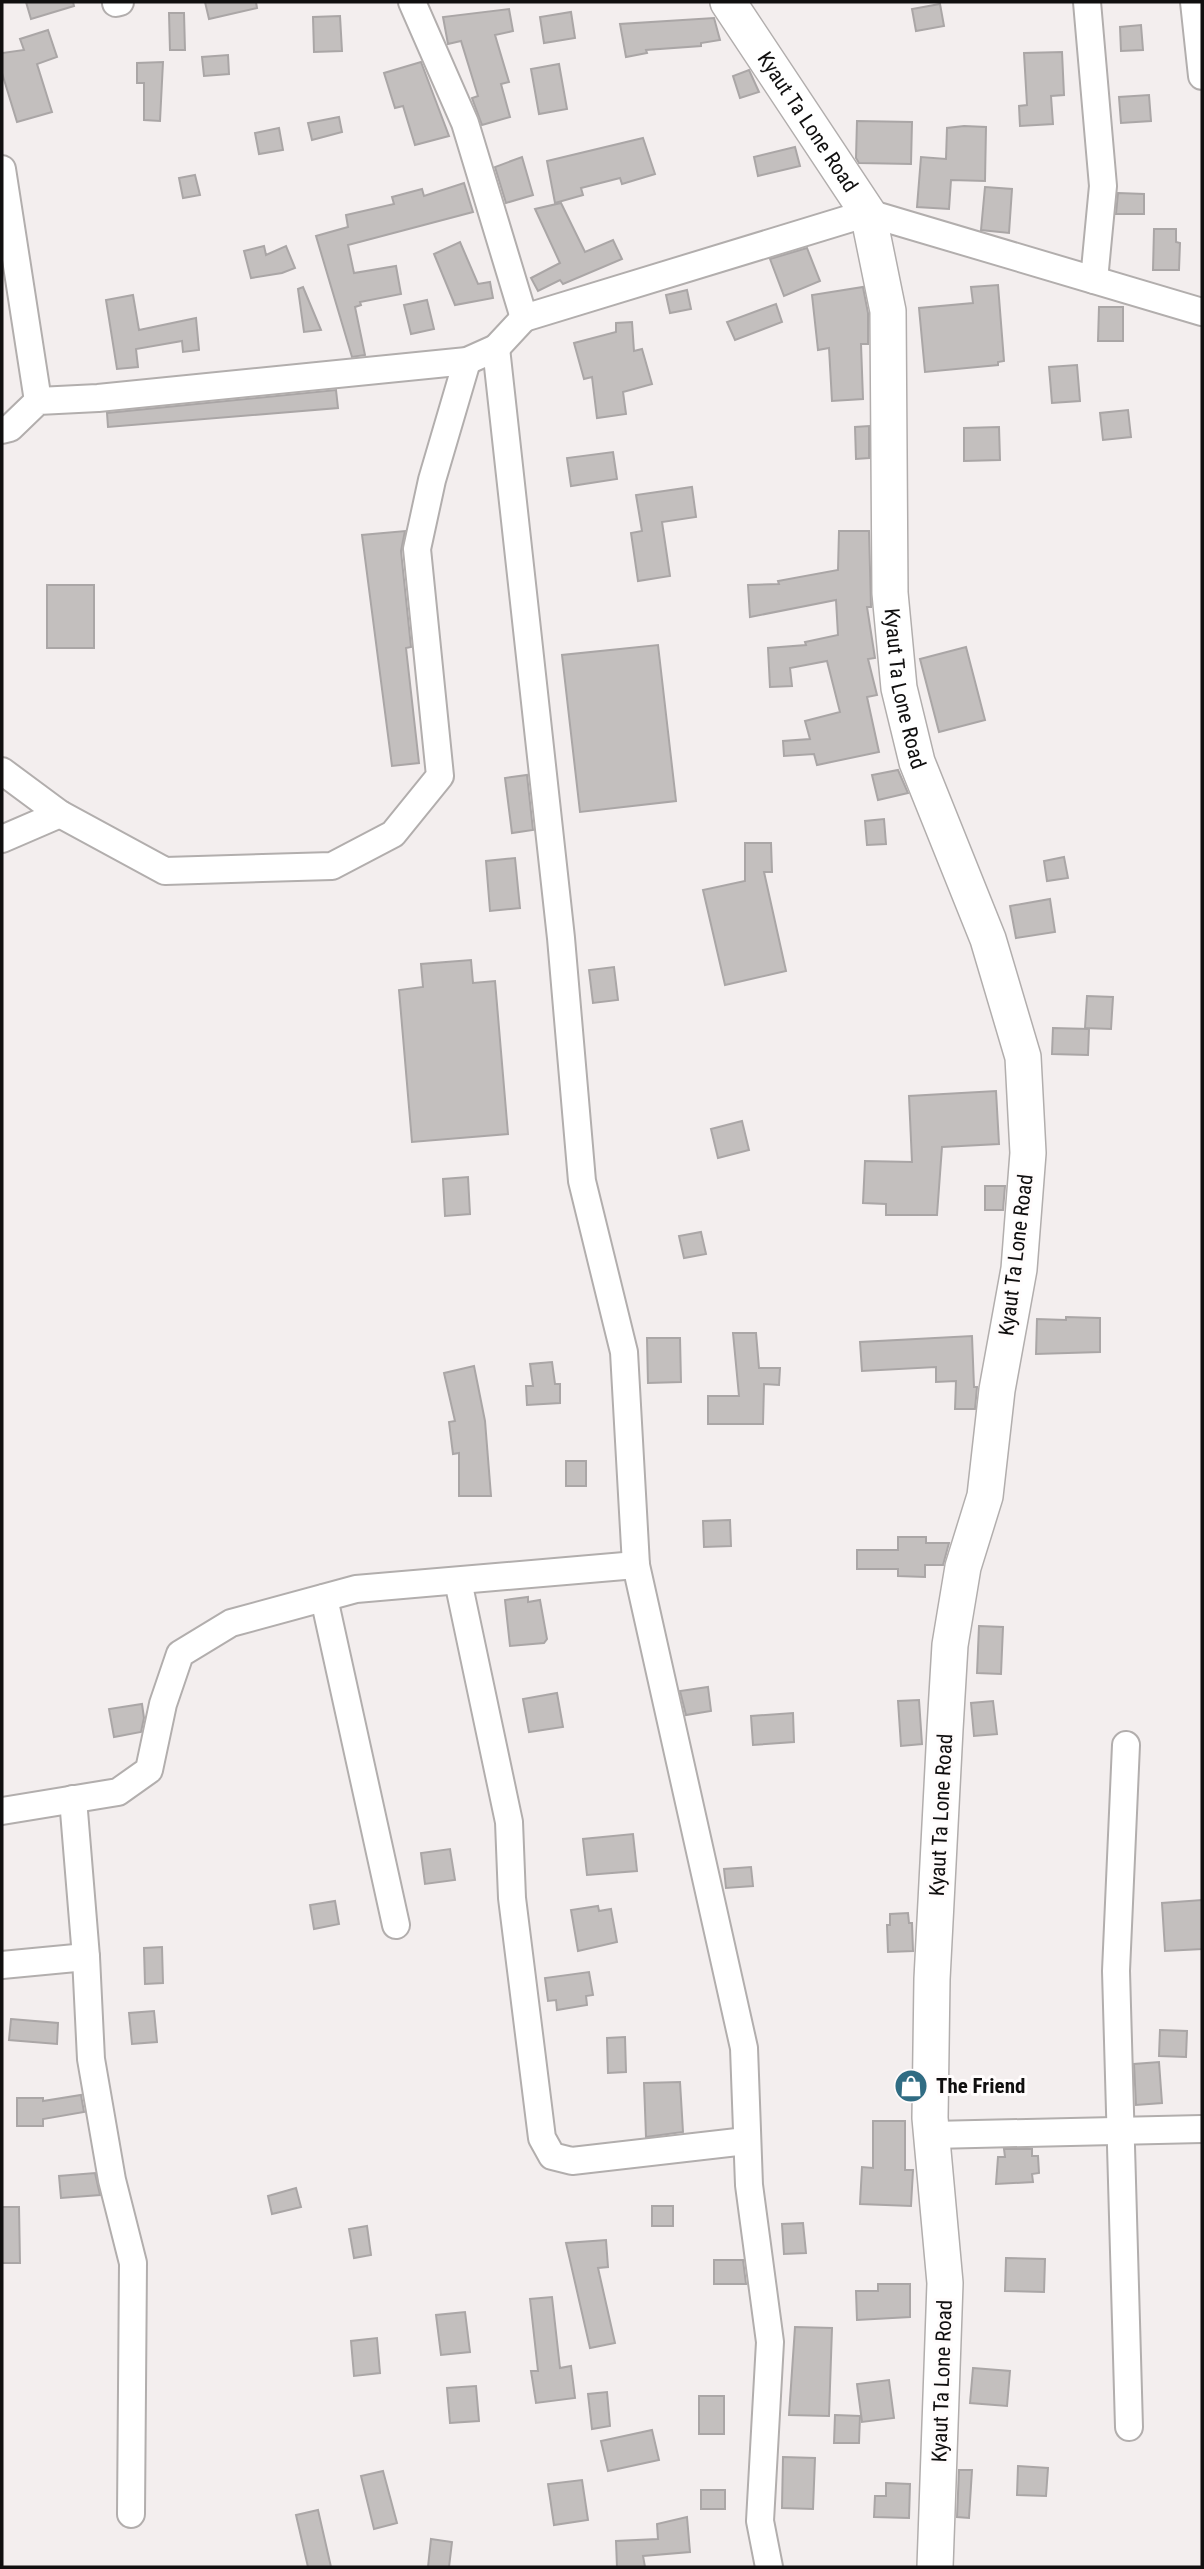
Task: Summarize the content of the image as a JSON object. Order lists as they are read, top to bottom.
{
  "streets": {
    "main road": ["Kyaut Ta Lone Road"]
  },
  "places": {
    "shop": ["The Friend"]
  }
}
